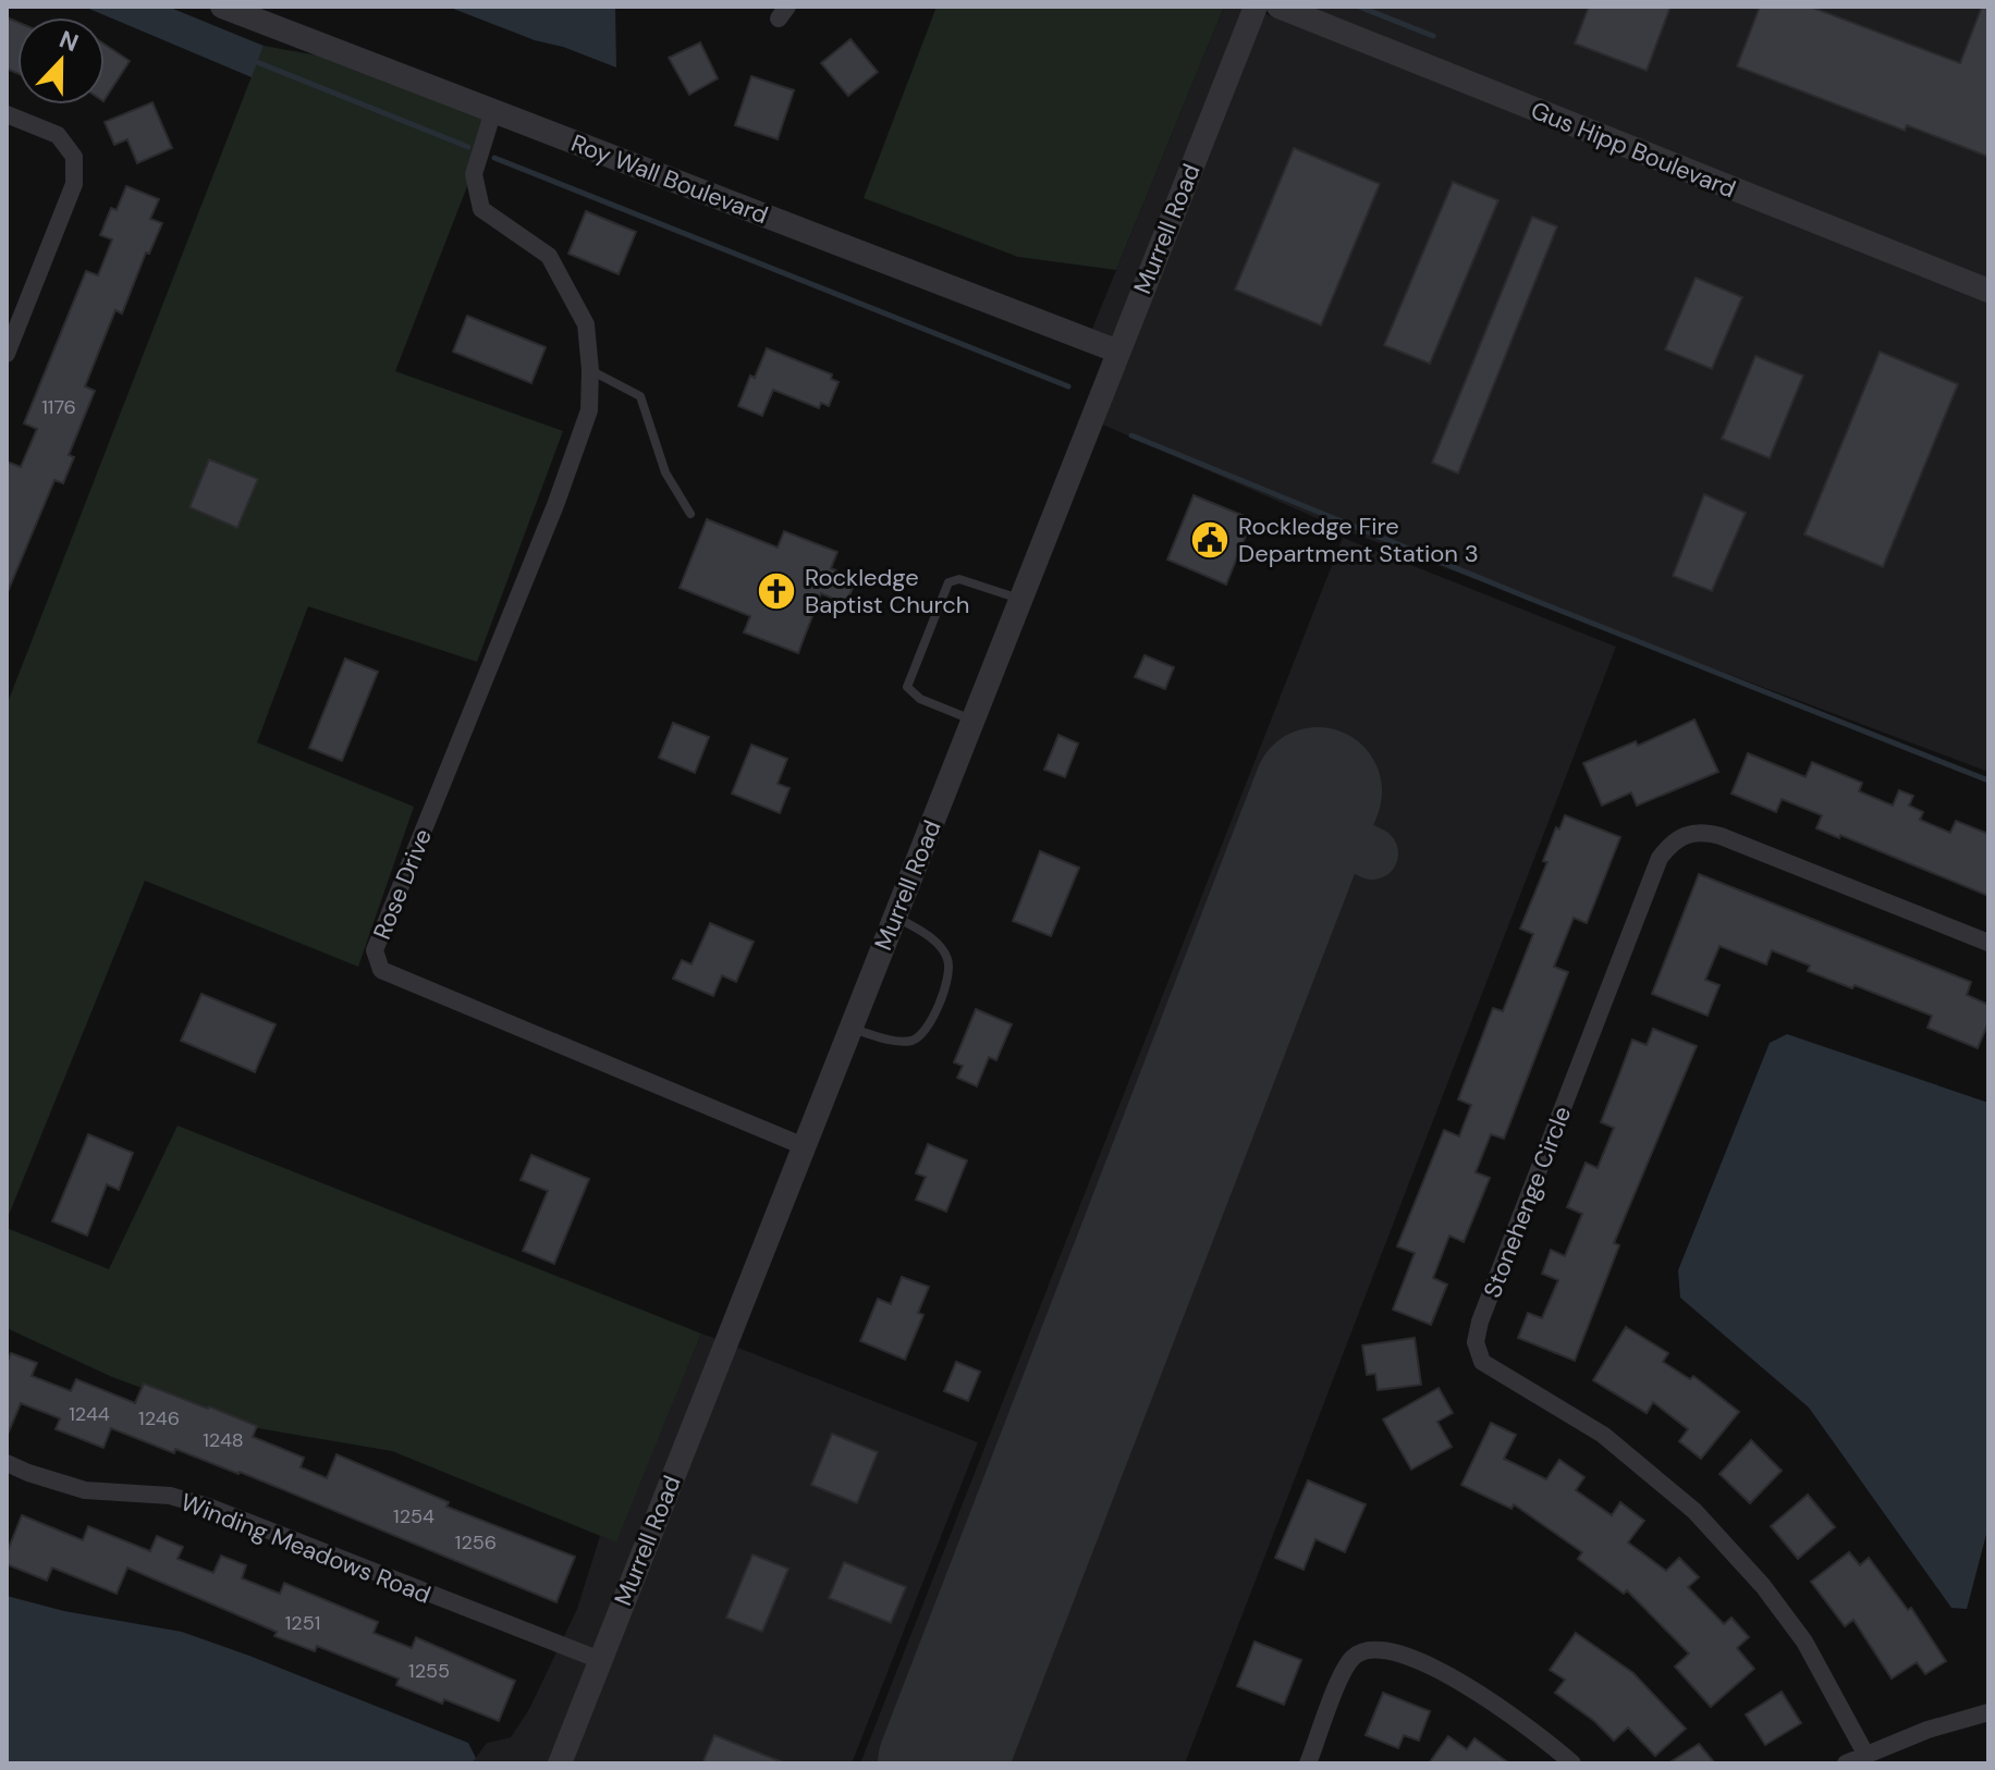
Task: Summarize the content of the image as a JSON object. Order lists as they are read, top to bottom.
{
  "streets": {
    "street": [
      "Gus Hipp Boulevard",
      "Roy Wall Boulevard",
      "Murrell Road",
      "Rose Drive",
      "Stonehenge Circle",
      "Winding Meadows Road"
    ]
  },
  "crossings": [
    ["Roy Wall Boulevard", "Murrell Road"],
    ["Roy Wall Boulevard", "Rose Drive"],
    ["Murrell Road", "Rose Drive"],
    ["Murrell Road", "Winding Meadows Road"]
  ],
  "places": {
    "public building": ["Rockledge Fire Department Station 3"],
    "church": ["Rockledge Baptist Church"]
  },
  "house_numbers": [
    "1176",
    "1244",
    "1246",
    "1248",
    "1254",
    "1256",
    "1251",
    "1255"
  ],
  "north": "top"
}
